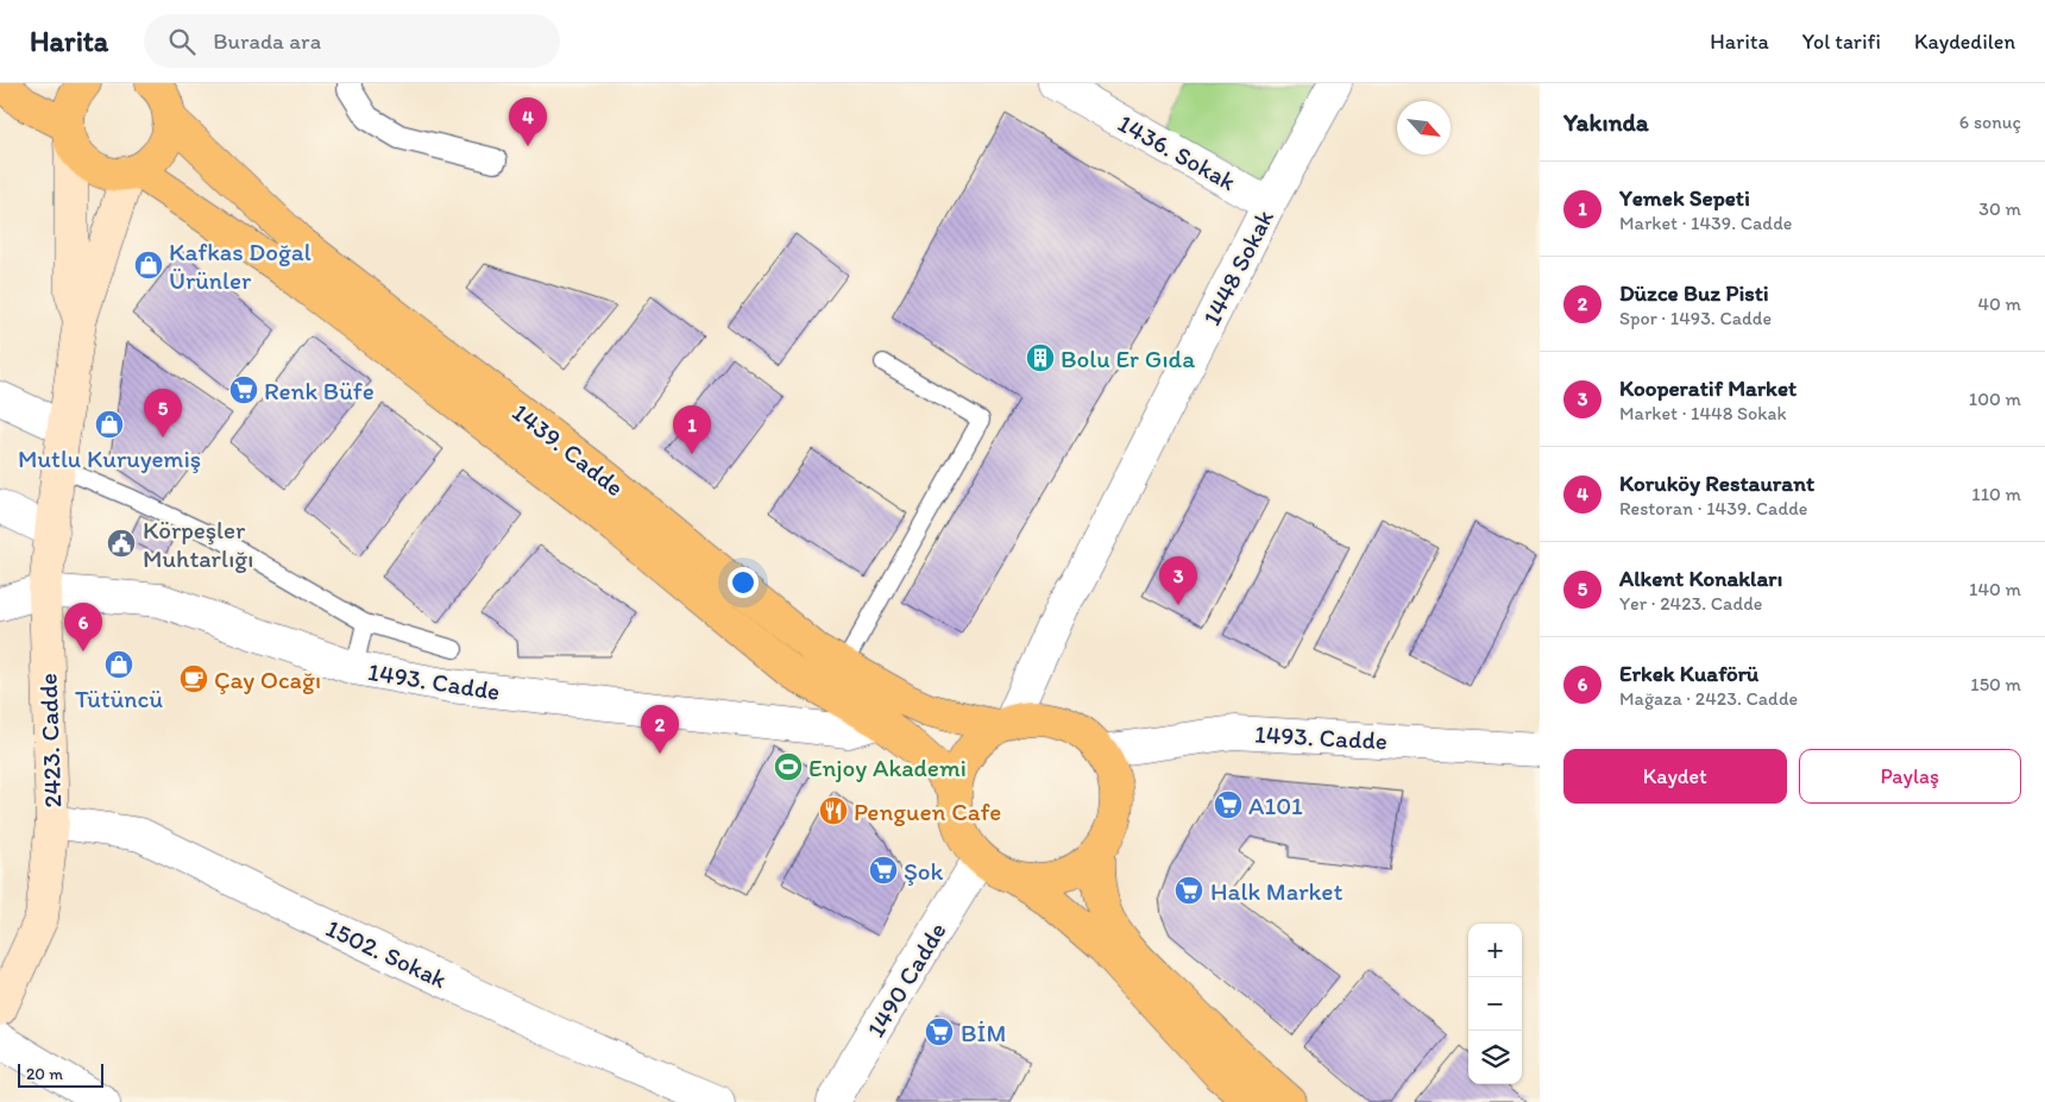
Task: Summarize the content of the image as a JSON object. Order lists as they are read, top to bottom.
{
  "streets": {
    "main road": ["1439. Cadde", "2423. Cadde"],
    "street": [
      "1436. Sokak",
      "1448 Sokak",
      "1493. Cadde",
      "1502. Sokak",
      "1490 Cadde"
    ]
  },
  "crossings": [
    ["1436. Sokak", "1448 Sokak"],
    ["1448 Sokak", "1439. Cadde"],
    ["1448 Sokak", "1493. Cadde"],
    ["1448 Sokak", "1490 Cadde"],
    ["1439. Cadde", "1493. Cadde"],
    ["1439. Cadde", "1490 Cadde"],
    ["1493. Cadde", "2423. Cadde"],
    ["1493. Cadde", "1490 Cadde"],
    ["2423. Cadde", "1502. Sokak"]
  ],
  "places": {
    "shop": ["Kafkas Doğal Ürünler", "Mutlu Kuruyemiş", "Tütüncü"],
    "building": ["Bolu Er Gıda"],
    "supermarket": [
      "Renk Büfe",
      "A101",
      "Şok",
      "Halk Market",
      "BİM"
    ],
    "public building": ["Körpeşler Muhtarlığı"],
    "cafe": ["Çay Ocağı"],
    "sports": ["Enjoy Akademi"],
    "restaurant": ["Penguen Cafe"]
  },
  "scale_bar": "20 m",
  "north": "bottom right",
  "page": {
    "header": "Harita",
    "search": "Burada ara",
    "nav": ["Harita", "Yol tarifi", "Kaydedilen"],
    "heading": ["Yakında", "6 sonuç"],
    "pins": [
      "4",
      "5",
      "1",
      "3",
      "6",
      "2"
    ],
    "list": [
      {
        "mark": "1",
        "name": "Yemek Sepeti",
        "note": "Market · 1439. Cadde",
        "value": "30 m"
      },
      {
        "mark": "2",
        "name": "Düzce Buz Pisti",
        "note": "Spor · 1493. Cadde",
        "value": "40 m"
      },
      {
        "mark": "3",
        "name": "Kooperatif Market",
        "note": "Market · 1448 Sokak",
        "value": "100 m"
      },
      {
        "mark": "4",
        "name": "Koruköy Restaurant",
        "note": "Restoran · 1439. Cadde",
        "value": "110 m"
      },
      {
        "mark": "5",
        "name": "Alkent Konakları",
        "note": "Yer · 2423. Cadde",
        "value": "140 m"
      },
      {
        "mark": "6",
        "name": "Erkek Kuaförü",
        "note": "Mağaza · 2423. Cadde",
        "value": "150 m"
      }
    ],
    "buttons": ["Kaydet", "Paylaş"],
    "map_buttons": ["+", "−"],
    "scale": "20 m"
  }
}
